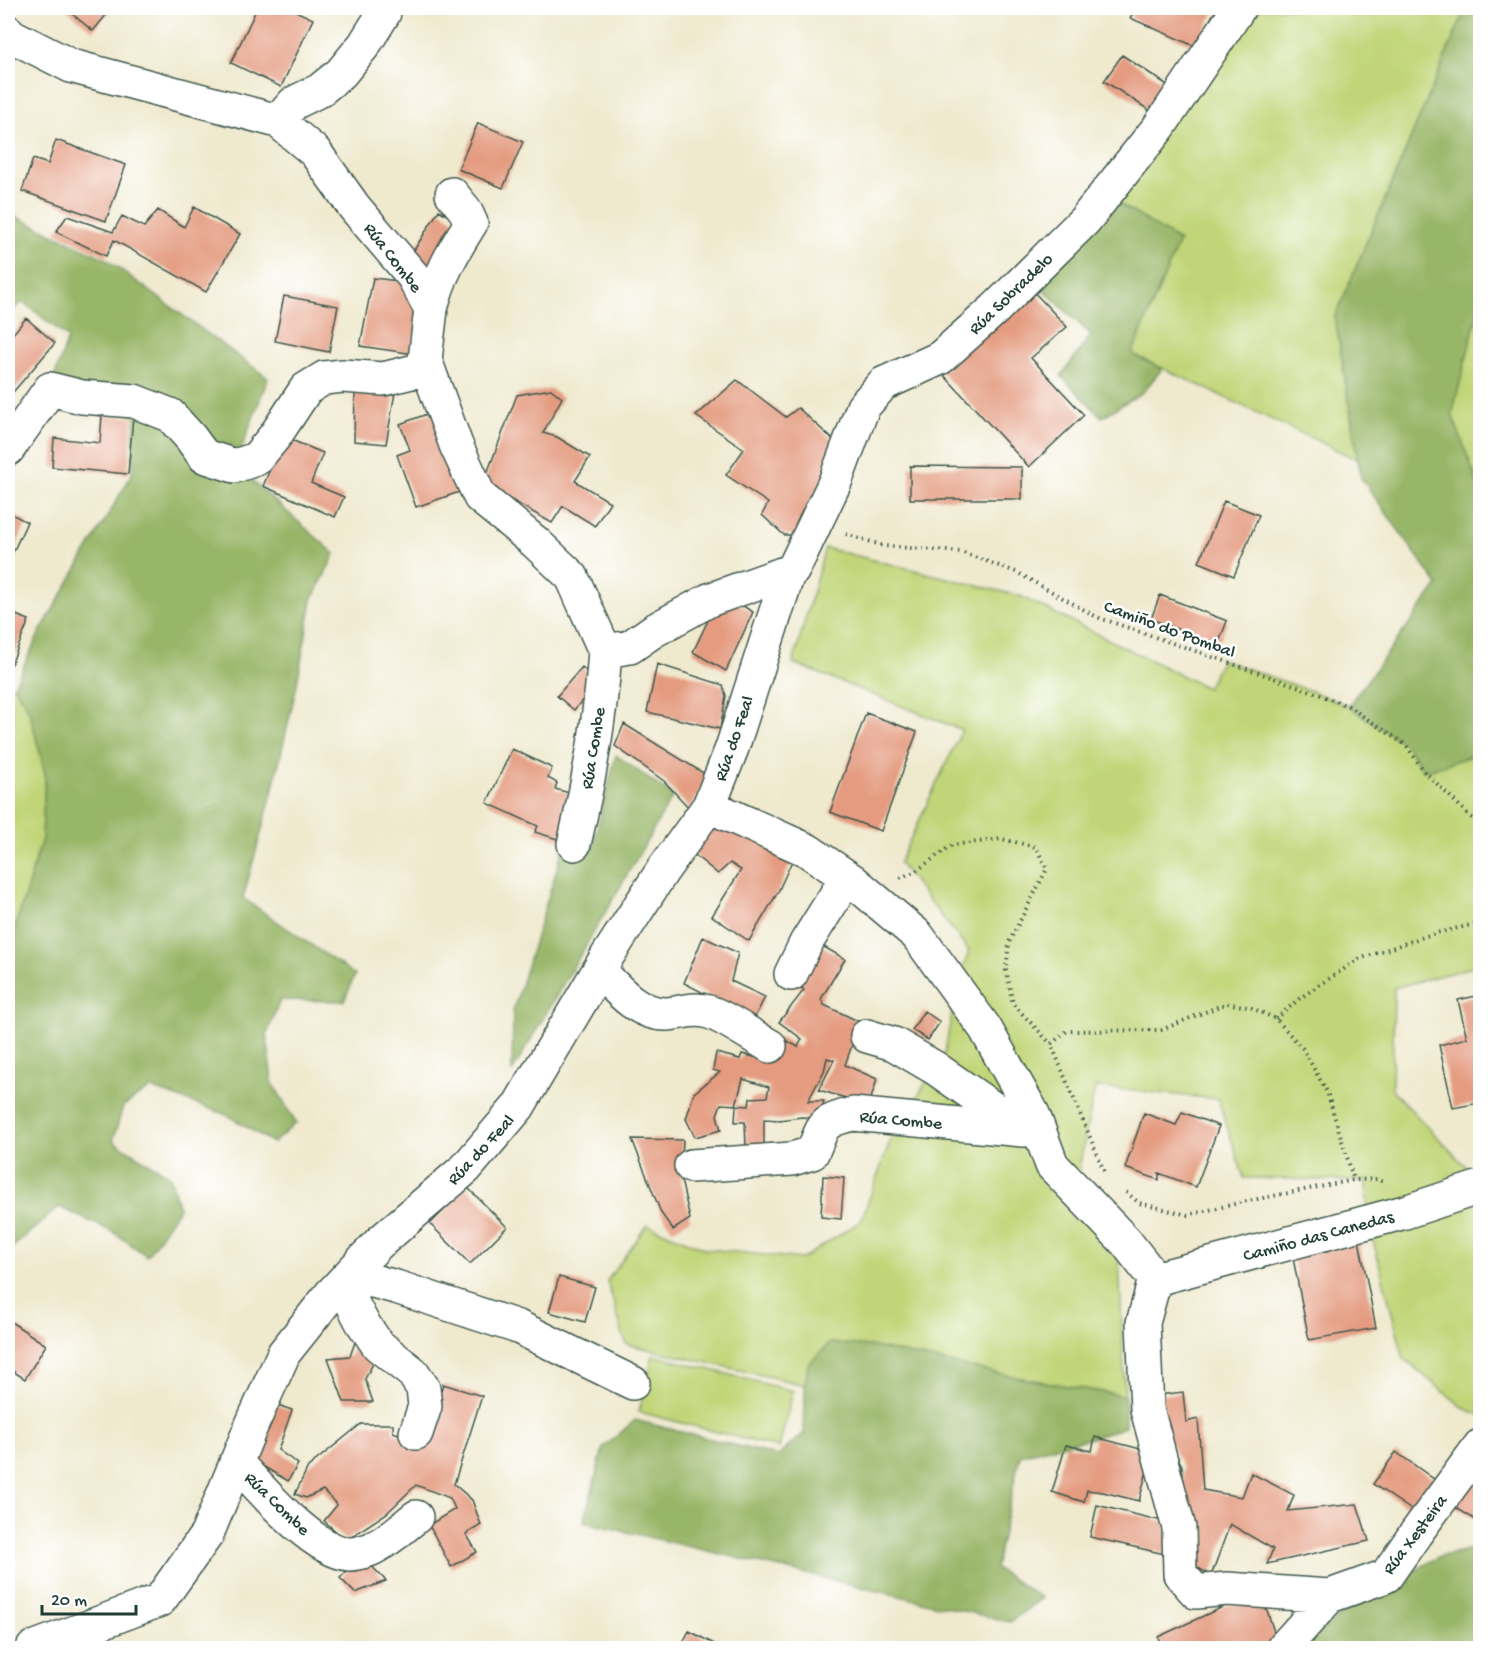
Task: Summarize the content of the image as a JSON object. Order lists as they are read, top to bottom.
{
  "streets": {
    "street": [
      "Rúa Combe",
      "Rúa Sobradelo",
      "Rúa do Feal",
      "Camiño das Canedas",
      "Rúa Xesteira"
    ],
    "path": ["Camiño do Pombal"]
  },
  "crossings": [
    ["Rúa Combe", "Rúa do Feal"],
    ["Rúa Sobradelo", "Camiño do Pombal"],
    ["Rúa Sobradelo", "Rúa do Feal"]
  ],
  "scale_bar": "20 m"
}
